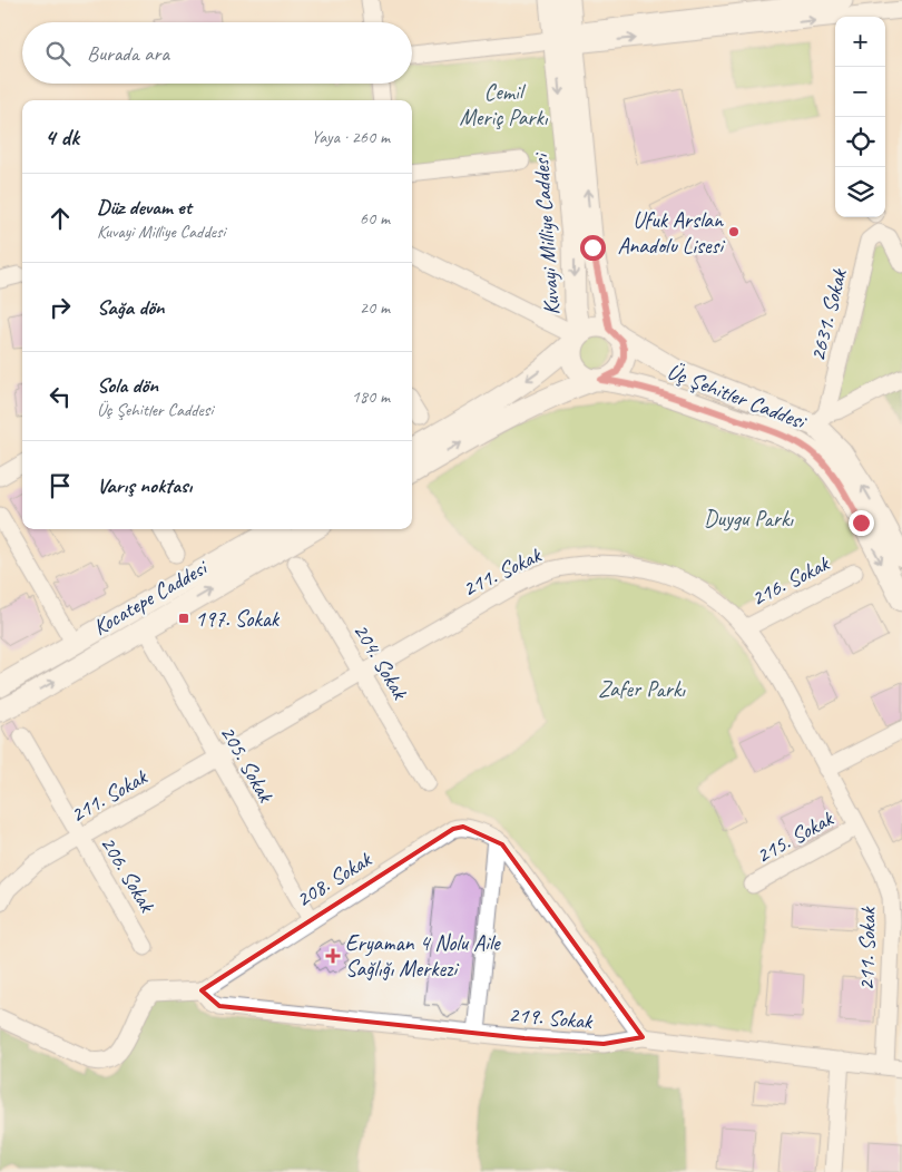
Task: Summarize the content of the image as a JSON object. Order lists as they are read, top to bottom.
{
  "streets": {
    "main road": ["Kuvayi Milliye Caddesi", "Üç Şehitler Caddesi", "Kocatepe Caddesi"],
    "street": [
      "2631. Sokak",
      "211. Sokak",
      "216. Sokak",
      "204. Sokak",
      "205. Sokak",
      "215. Sokak",
      "206. Sokak",
      "208. Sokak",
      "219. Sokak"
    ]
  },
  "crossings": [
    ["Kuvayi Milliye Caddesi", "Üç Şehitler Caddesi"],
    ["2631. Sokak", "Üç Şehitler Caddesi"],
    ["211. Sokak", "216. Sokak"],
    ["211. Sokak", "204. Sokak"],
    ["211. Sokak", "205. Sokak"],
    ["211. Sokak", "215. Sokak"],
    ["211. Sokak", "206. Sokak"],
    ["211. Sokak", "219. Sokak"],
    ["Kocatepe Caddesi", "205. Sokak"],
    ["205. Sokak", "208. Sokak"],
    ["208. Sokak", "219. Sokak"]
  ],
  "parks": ["Cemil Meriç Parkı", "Duygu Parkı", "Zafer Parkı"],
  "places": {
    "other": ["Ufuk Arslan Anadolu Lisesi"],
    "transit": ["197. Sokak"],
    "health": ["Eryaman 4 Nolu Aile Sağlığı Merkezi"]
  },
  "page": {
    "map_buttons": ["+", "−"],
    "search": "Burada ara",
    "heading": ["4 dk", "Yaya · 260 m"],
    "list": [
      ["Düz devam et", "Kuvayi Milliye Caddesi", "60 m"],
      ["Sağa dön", "20 m"],
      ["Sola dön", "Üç Şehitler Caddesi", "180 m"],
      "Varış noktası"
    ]
  }
}
